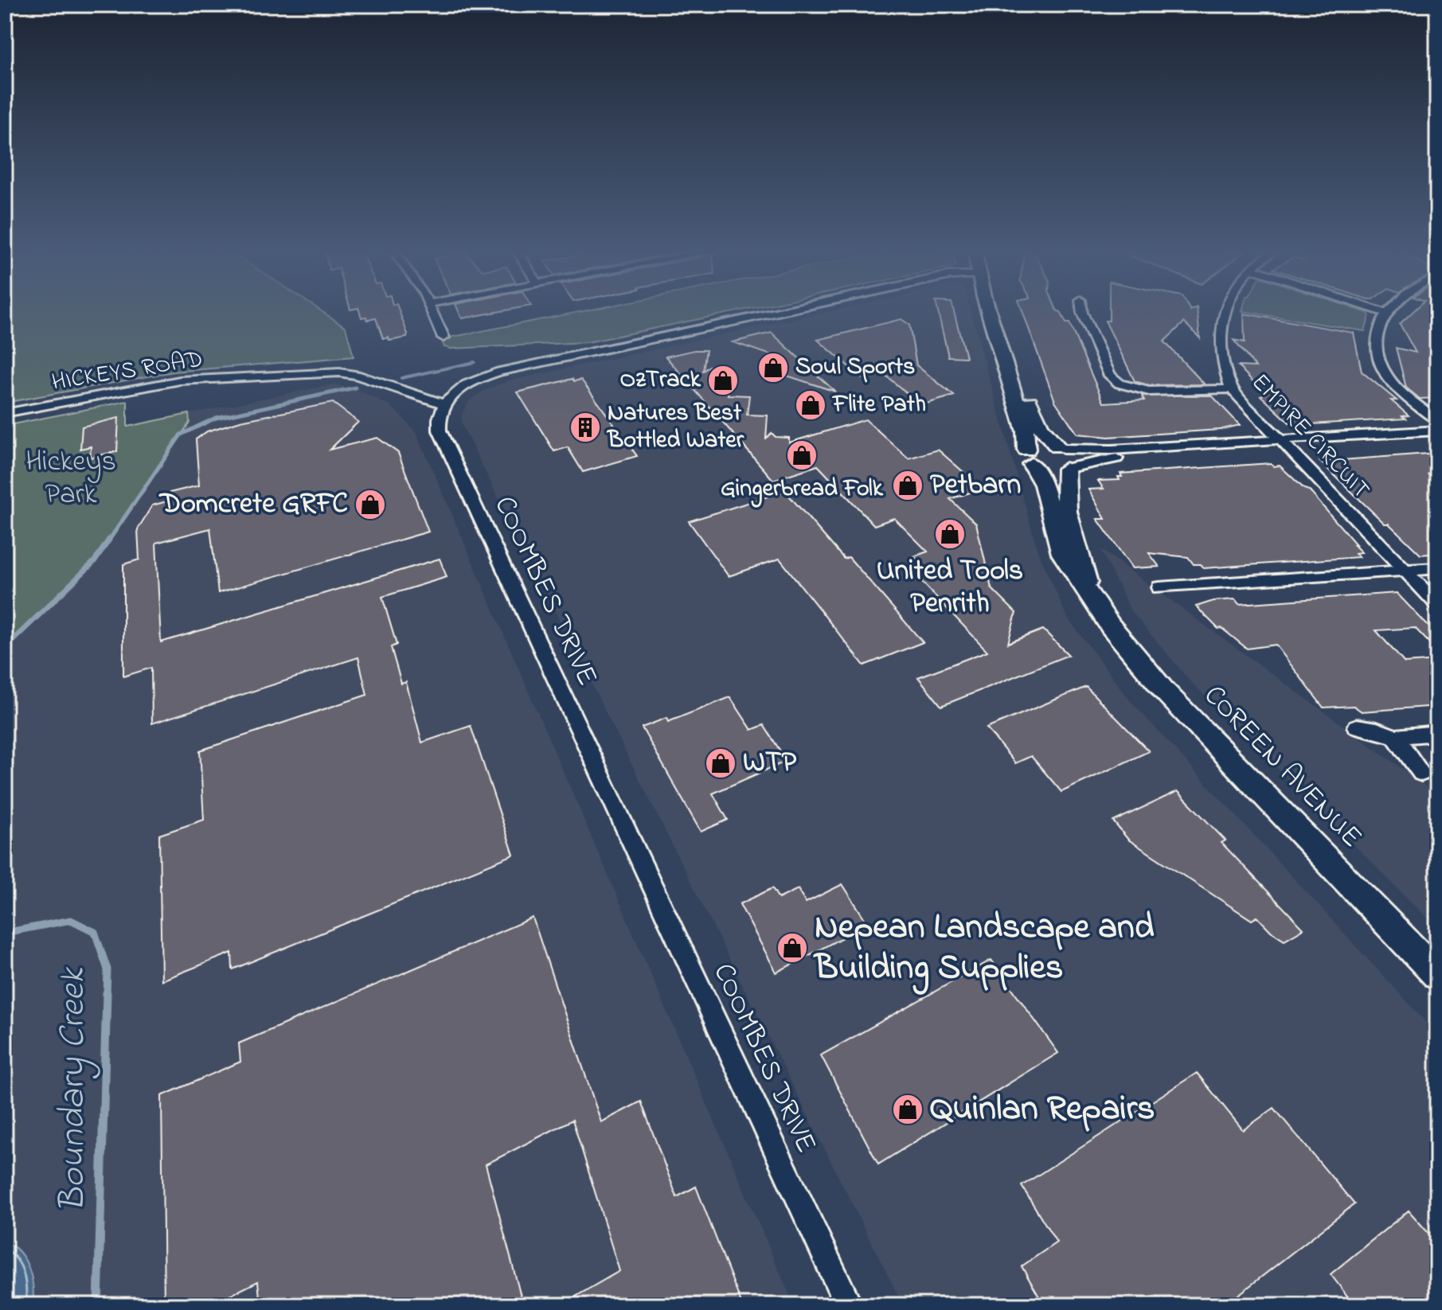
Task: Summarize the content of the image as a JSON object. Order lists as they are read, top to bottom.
{
  "streets": {
    "street": [
      "HICKEYS ROAD",
      "EMPIRE CIRCUIT",
      "COOMBES DRIVE",
      "COREEN AVENUE"
    ]
  },
  "crossings": [
    ["HICKEYS ROAD", "COOMBES DRIVE"]
  ],
  "water": ["Boundary Creek"],
  "parks": ["Hickeys Park"],
  "places": {
    "shop": [
      "Soul Sports",
      "OzTrack",
      "Flite Path",
      "Gingerbread Folk",
      "Petbarn",
      "Domcrete GRFC",
      "United Tools Penrith",
      "WTP",
      "Nepean Landscape and Building Supplies",
      "Quinlan Repairs"
    ],
    "building": ["Natures Best Bottled Water"]
  }
}
